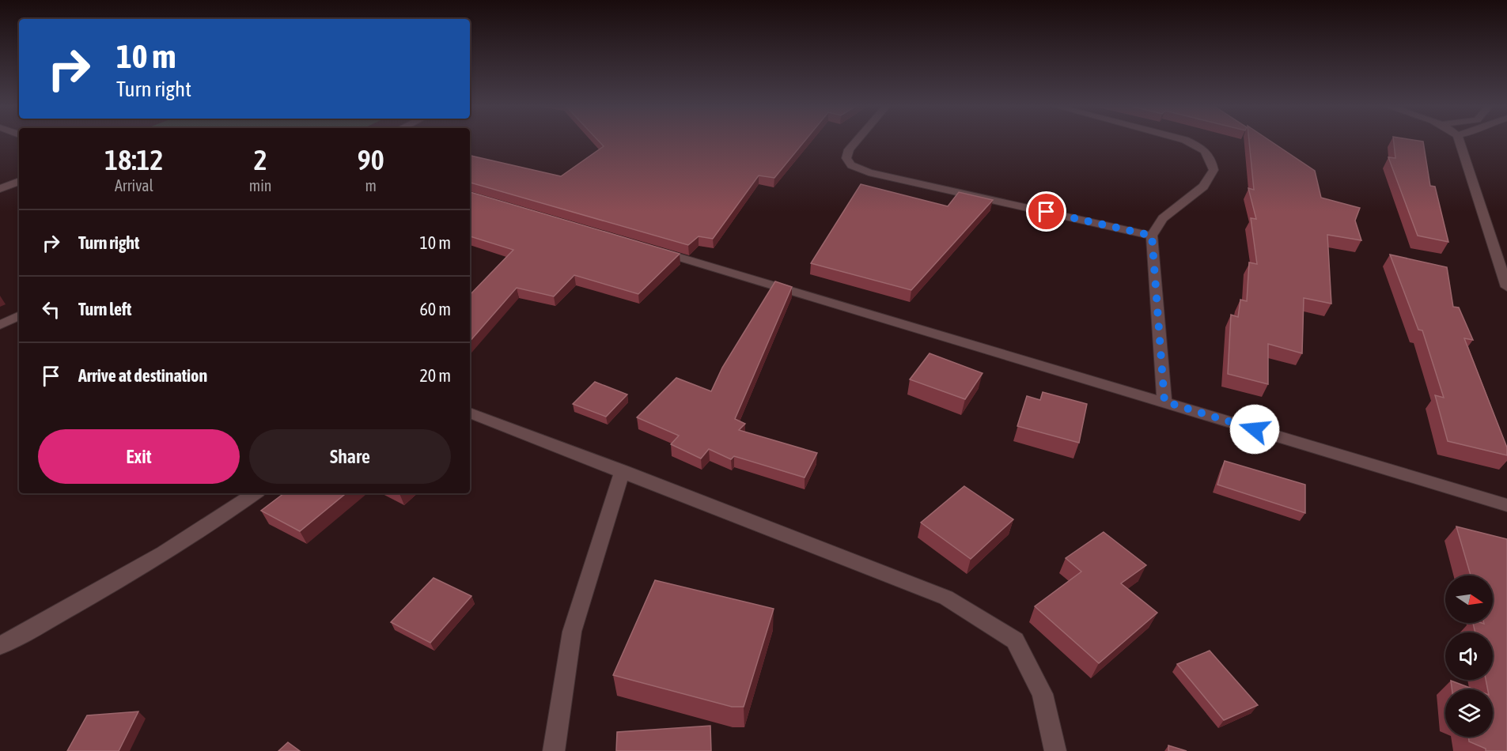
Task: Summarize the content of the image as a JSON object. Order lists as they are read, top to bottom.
{
  "north": "right",
  "page": {
    "turn": ["10 m", "Turn right"],
    "eta": [
      "18:12",
      "Arrival",
      "2",
      "min",
      "90",
      "m"
    ],
    "list": [
      {
        "name": "Turn right",
        "value": "10 m"
      },
      {
        "name": "Turn left",
        "value": "60 m"
      },
      {
        "name": "Arrive at destination",
        "value": "20 m"
      }
    ],
    "buttons": ["Exit", "Share"]
  }
}
